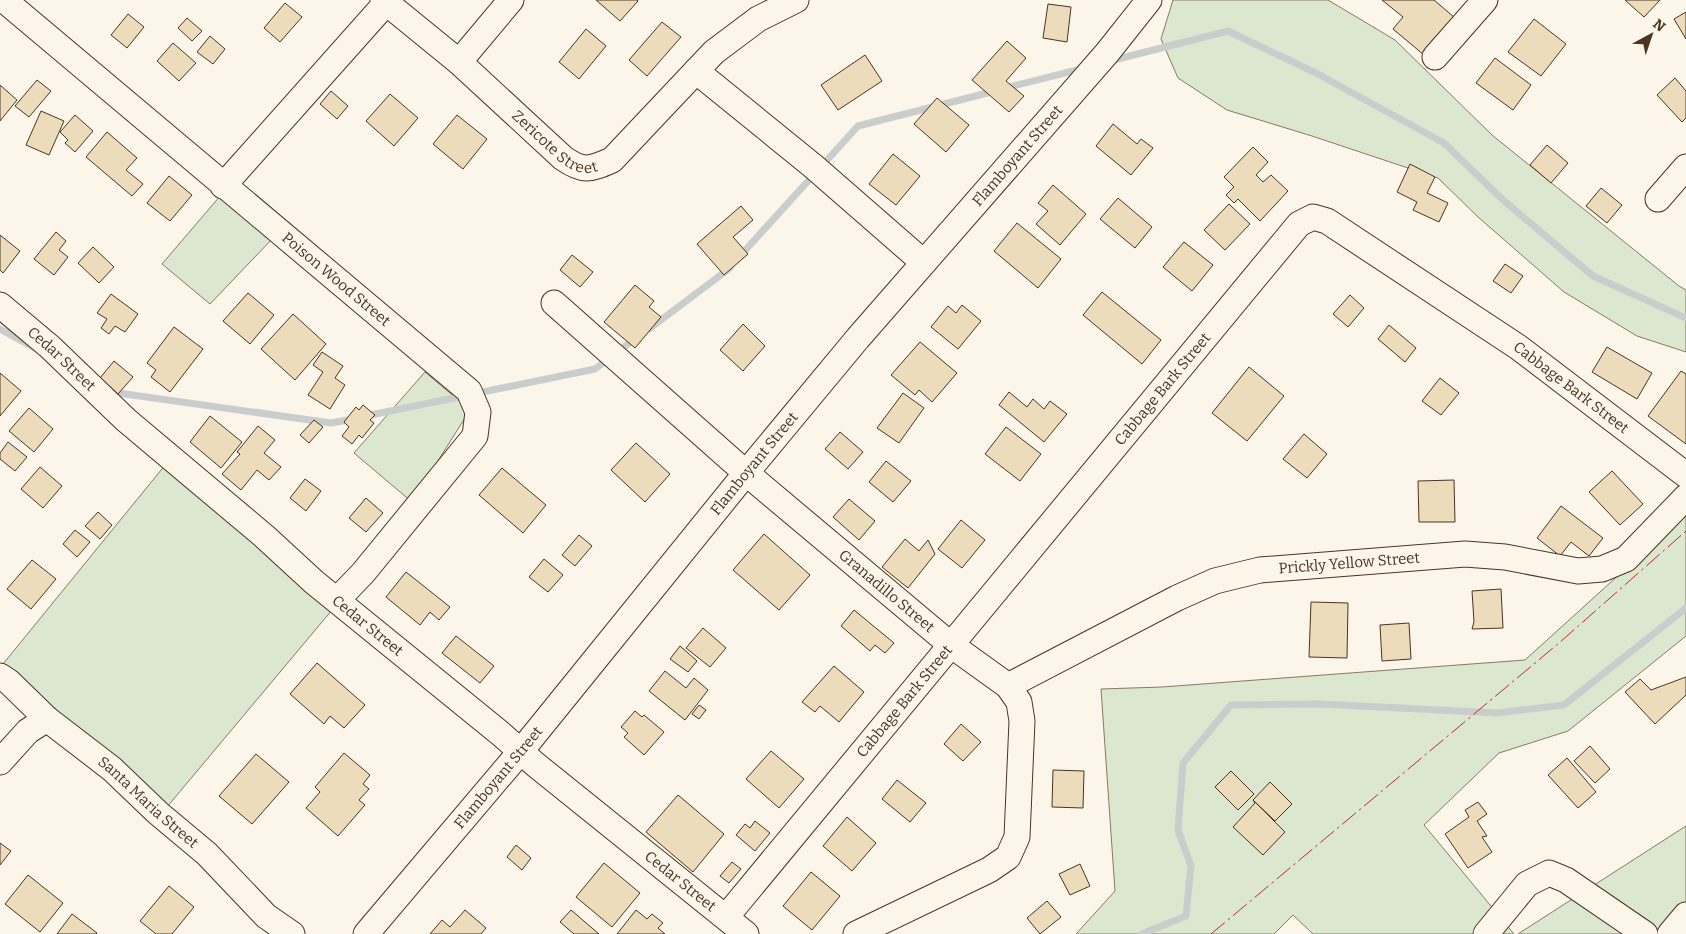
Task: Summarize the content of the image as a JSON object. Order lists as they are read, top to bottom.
{
  "streets": {
    "street": [
      "Zericote Street",
      "Flamboyant Street",
      "Poison Wood Street",
      "Cedar Street",
      "Cabbage Bark Street",
      "Prickly Yellow Street",
      "Granadillo Street",
      "Santa Maria Street"
    ]
  },
  "crossings": [
    ["Flamboyant Street", "Cedar Street"],
    ["Flamboyant Street", "Granadillo Street"],
    ["Poison Wood Street", "Cedar Street"],
    ["Cedar Street", "Cabbage Bark Street"],
    ["Cabbage Bark Street", "Granadillo Street"],
    ["Prickly Yellow Street", "Granadillo Street"]
  ],
  "north": "top right"
}
